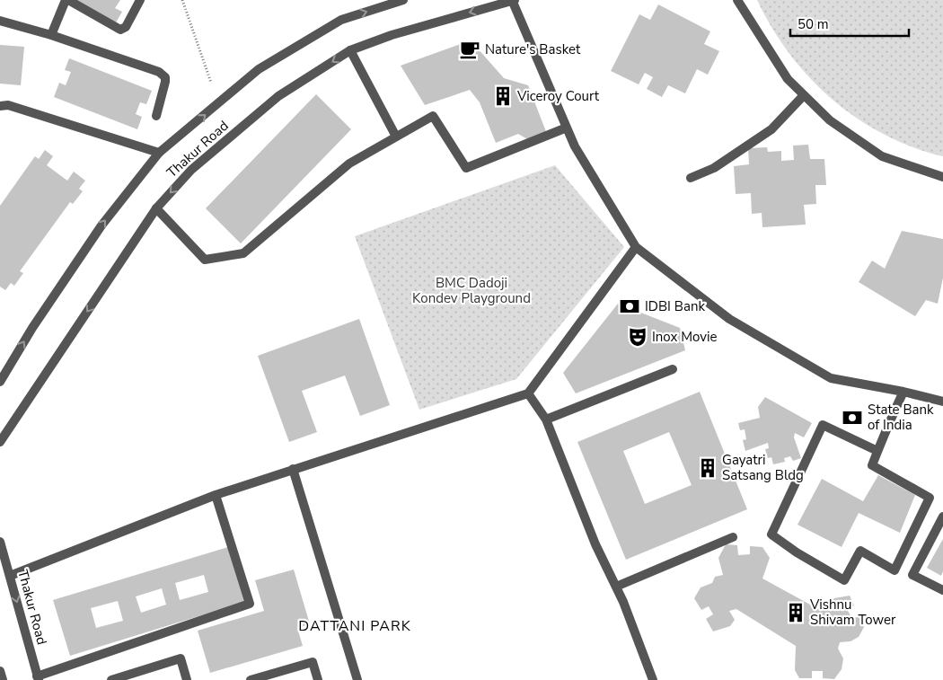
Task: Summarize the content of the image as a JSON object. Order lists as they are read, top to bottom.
{
  "streets": {
    "street": ["Thakur Road"]
  },
  "districts": ["DATTANI PARK"],
  "parks": ["BMC Dadoji Kondev Playground"],
  "places": {
    "cafe": ["Nature's Basket"],
    "building": ["Viceroy Court", "Gayatri Satsang Bldg", "Vishnu Shivam Tower"],
    "bank": ["IDBI Bank", "State Bank of India"],
    "theatre": ["Inox Movie"]
  },
  "scale_bar": "50 m"
}
